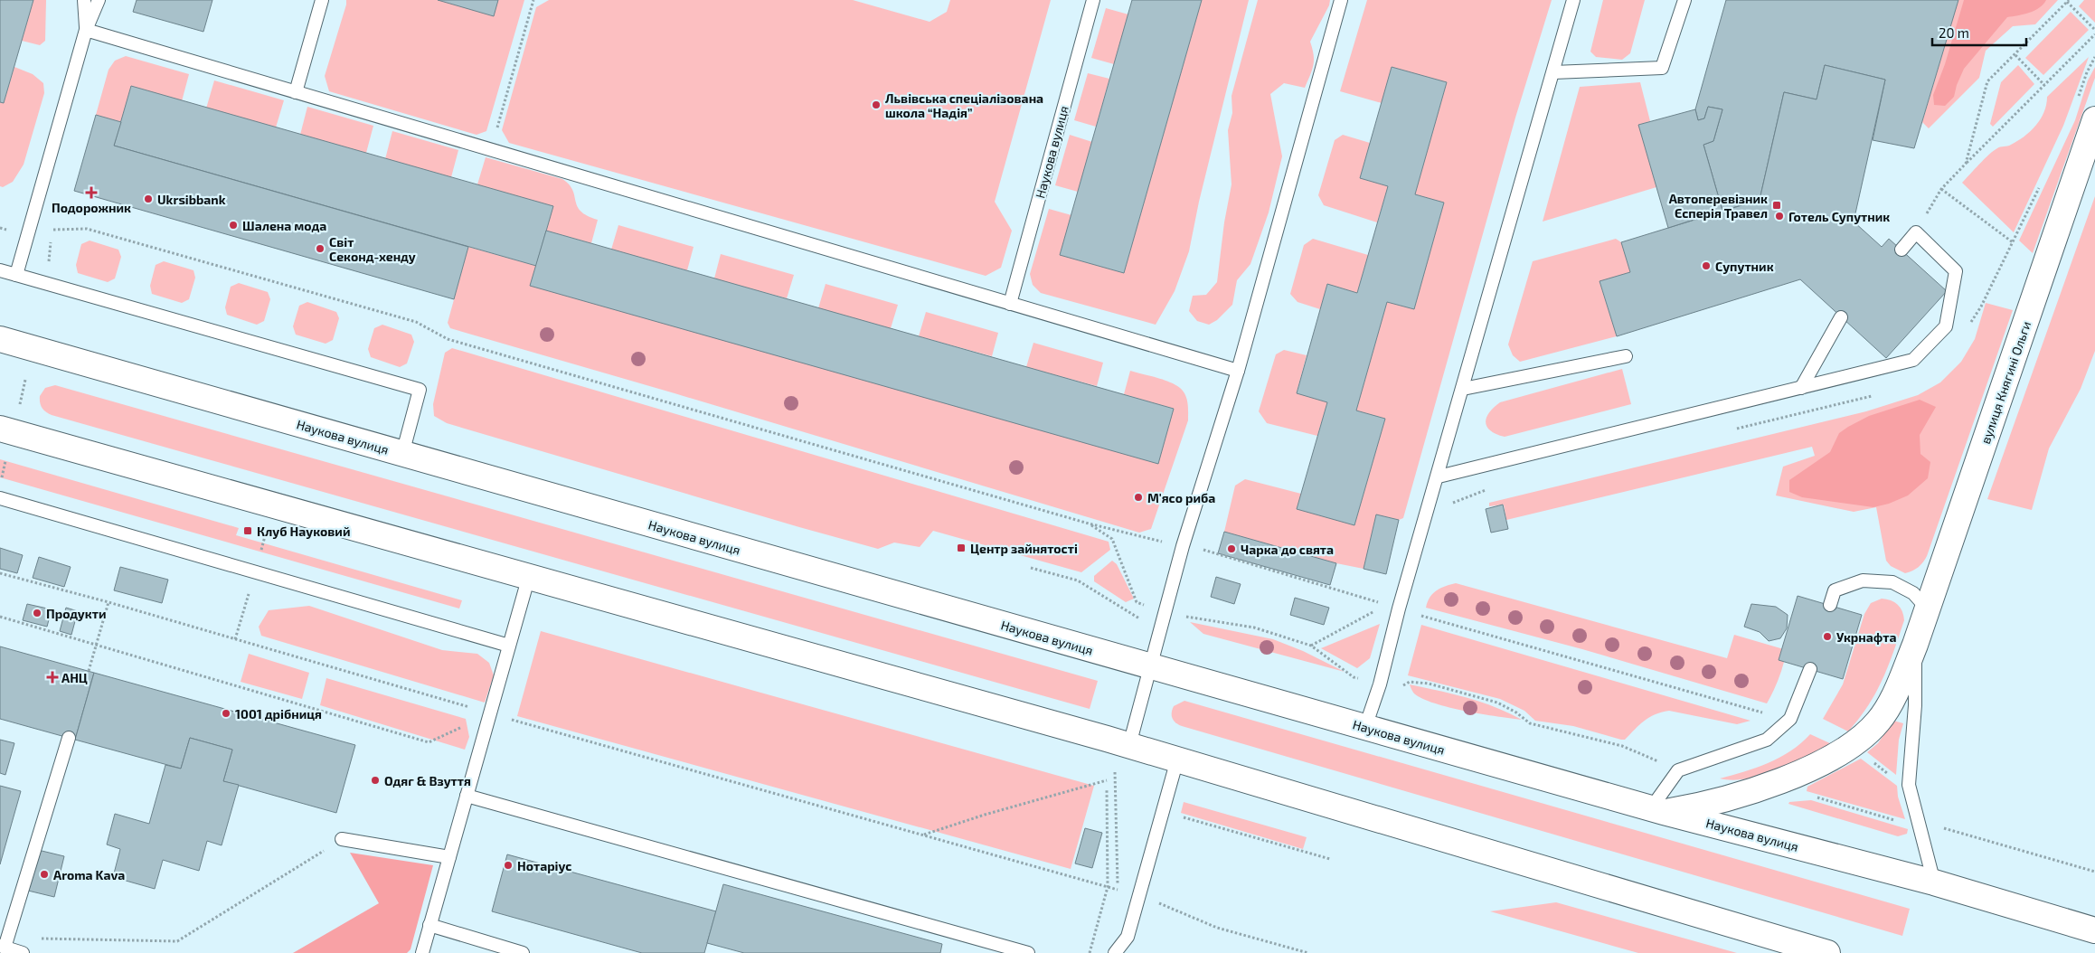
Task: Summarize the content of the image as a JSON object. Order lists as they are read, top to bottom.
{
  "streets": {
    "main road": ["Наукова вулиця", "вулиця Княгині Ольги"]
  },
  "crossings": [
    ["Наукова вулиця", "вулиця Княгині Ольги"]
  ],
  "places": {
    "other": [
      "Львівська спеціалізована школа “Надія”",
      "Ukrsibbank",
      "Готель Супутник",
      "Шалена мода",
      "Світ Секонд-хенду",
      "Супутник",
      "М'ясо риба",
      "Чарка до свята",
      "Продукти",
      "Укрнафта",
      "1001 дрібниця",
      "Одяг & Взуття",
      "Нотаріус",
      "Aroma Kava"
    ],
    "health": ["Подорожник", "АНЦ"],
    "transit": ["Автоперевізник Єсперія Травел", "Клуб Науковий", "Центр зайнятості"]
  },
  "scale_bar": "20 m"
}
